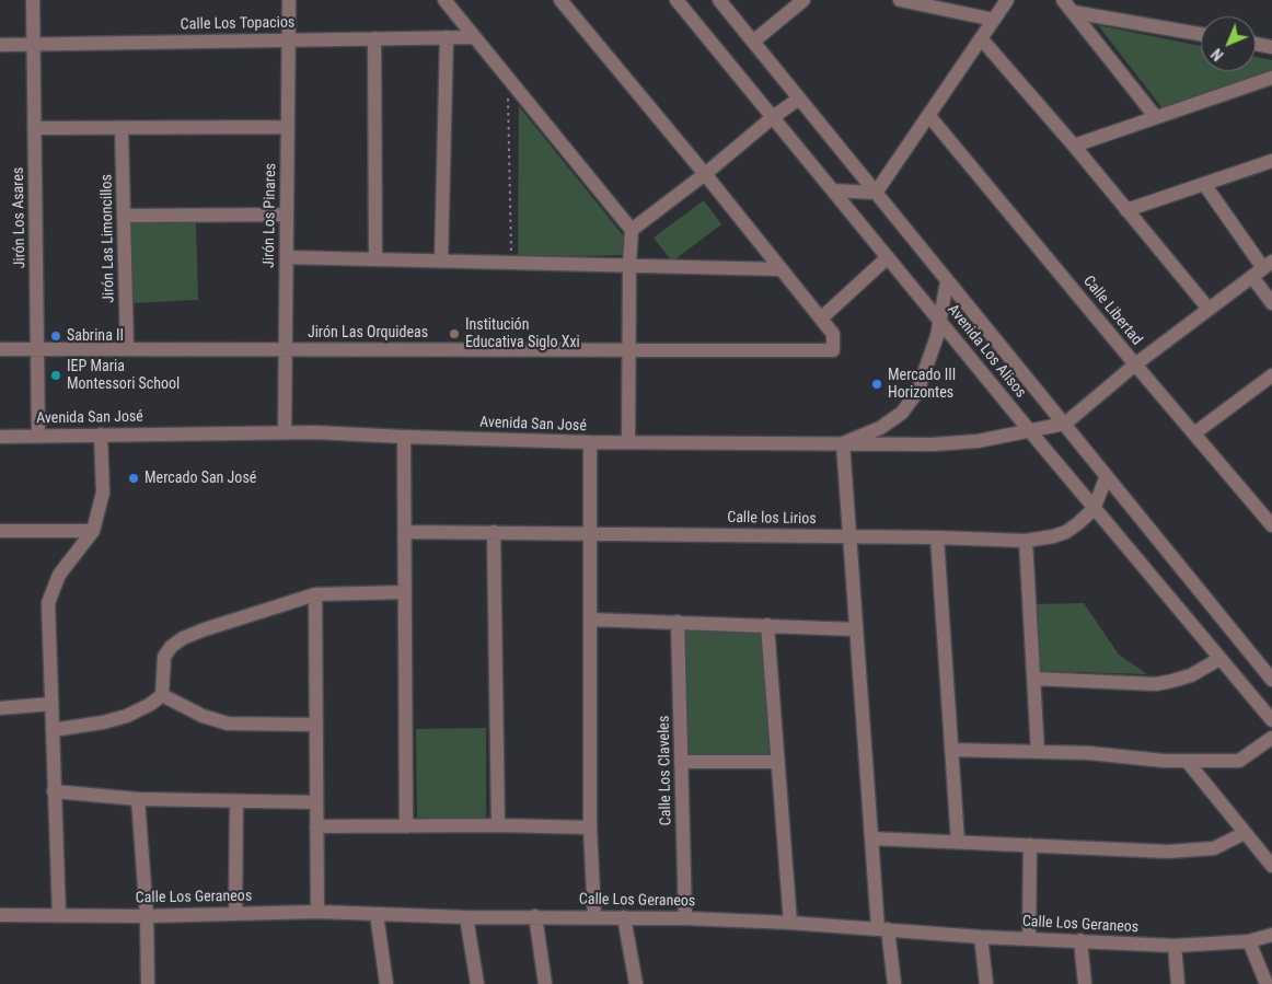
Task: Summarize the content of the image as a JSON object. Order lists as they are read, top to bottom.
{
  "streets": {
    "street": [
      "Calle Los Topacios",
      "Jirón Los Pinares",
      "Jirón Los Asares",
      "Jirón Las Limoncillos",
      "Calle Libertad",
      "Jirón Las Orquideas",
      "Avenida Los Alisos",
      "Avenida San José",
      "Calle los Lirios",
      "Calle Los Claveles",
      "Calle Los Geraneos"
    ]
  },
  "crossings": [
    ["Calle Los Topacios", "Jirón Los Pinares"],
    ["Calle Los Topacios", "Jirón Los Asares"],
    ["Jirón Los Pinares", "Jirón Las Orquideas"],
    ["Jirón Los Pinares", "Avenida San José"],
    ["Jirón Los Asares", "Jirón Las Orquideas"],
    ["Jirón Los Asares", "Avenida San José"],
    ["Jirón Las Limoncillos", "Jirón Las Orquideas"],
    ["Avenida Los Alisos", "Avenida San José"],
    ["Avenida Los Alisos", "Calle los Lirios"],
    ["Calle Los Claveles", "Calle Los Geraneos"]
  ],
  "places": [
    "Institución Educativa Siglo Xxi",
    "Sabrina II",
    "IEP Maria Montessori School",
    "Mercado III Horizontes",
    "Mercado San José"
  ],
  "north": "bottom left"
}
